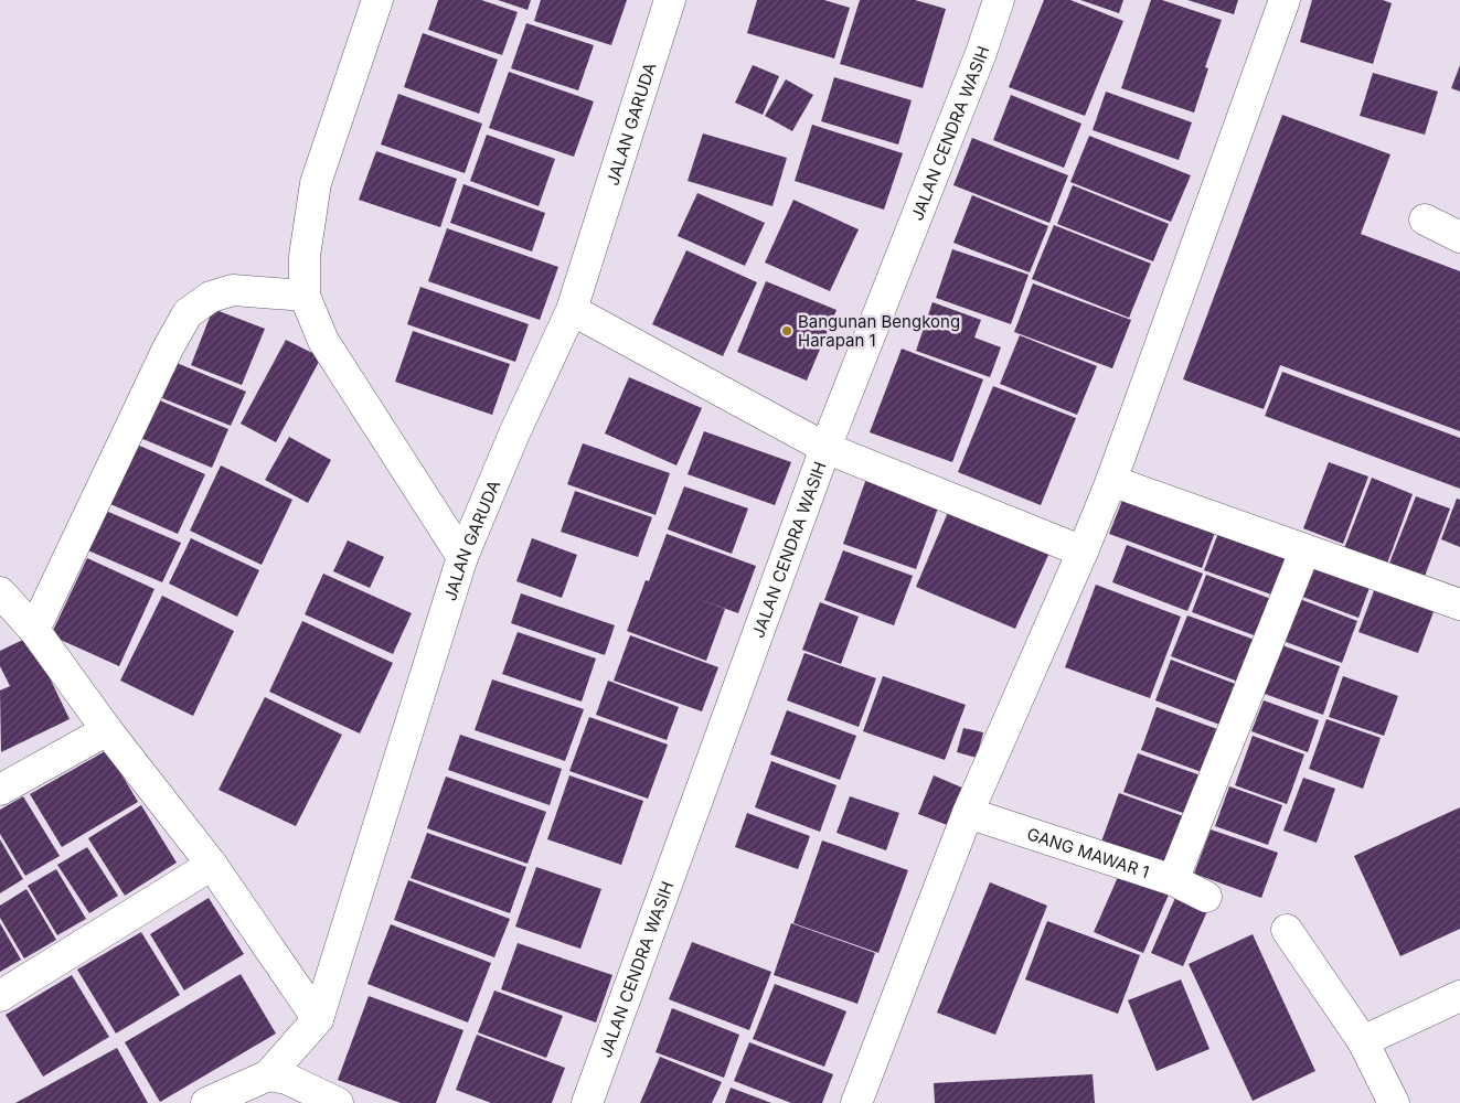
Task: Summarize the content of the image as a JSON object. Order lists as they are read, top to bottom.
{
  "streets": {
    "street": ["JALAN GARUDA", "JALAN CENDRA WASIH", "GANG MAWAR 1"]
  },
  "places": ["Bangunan Bengkong Harapan 1"]
}
